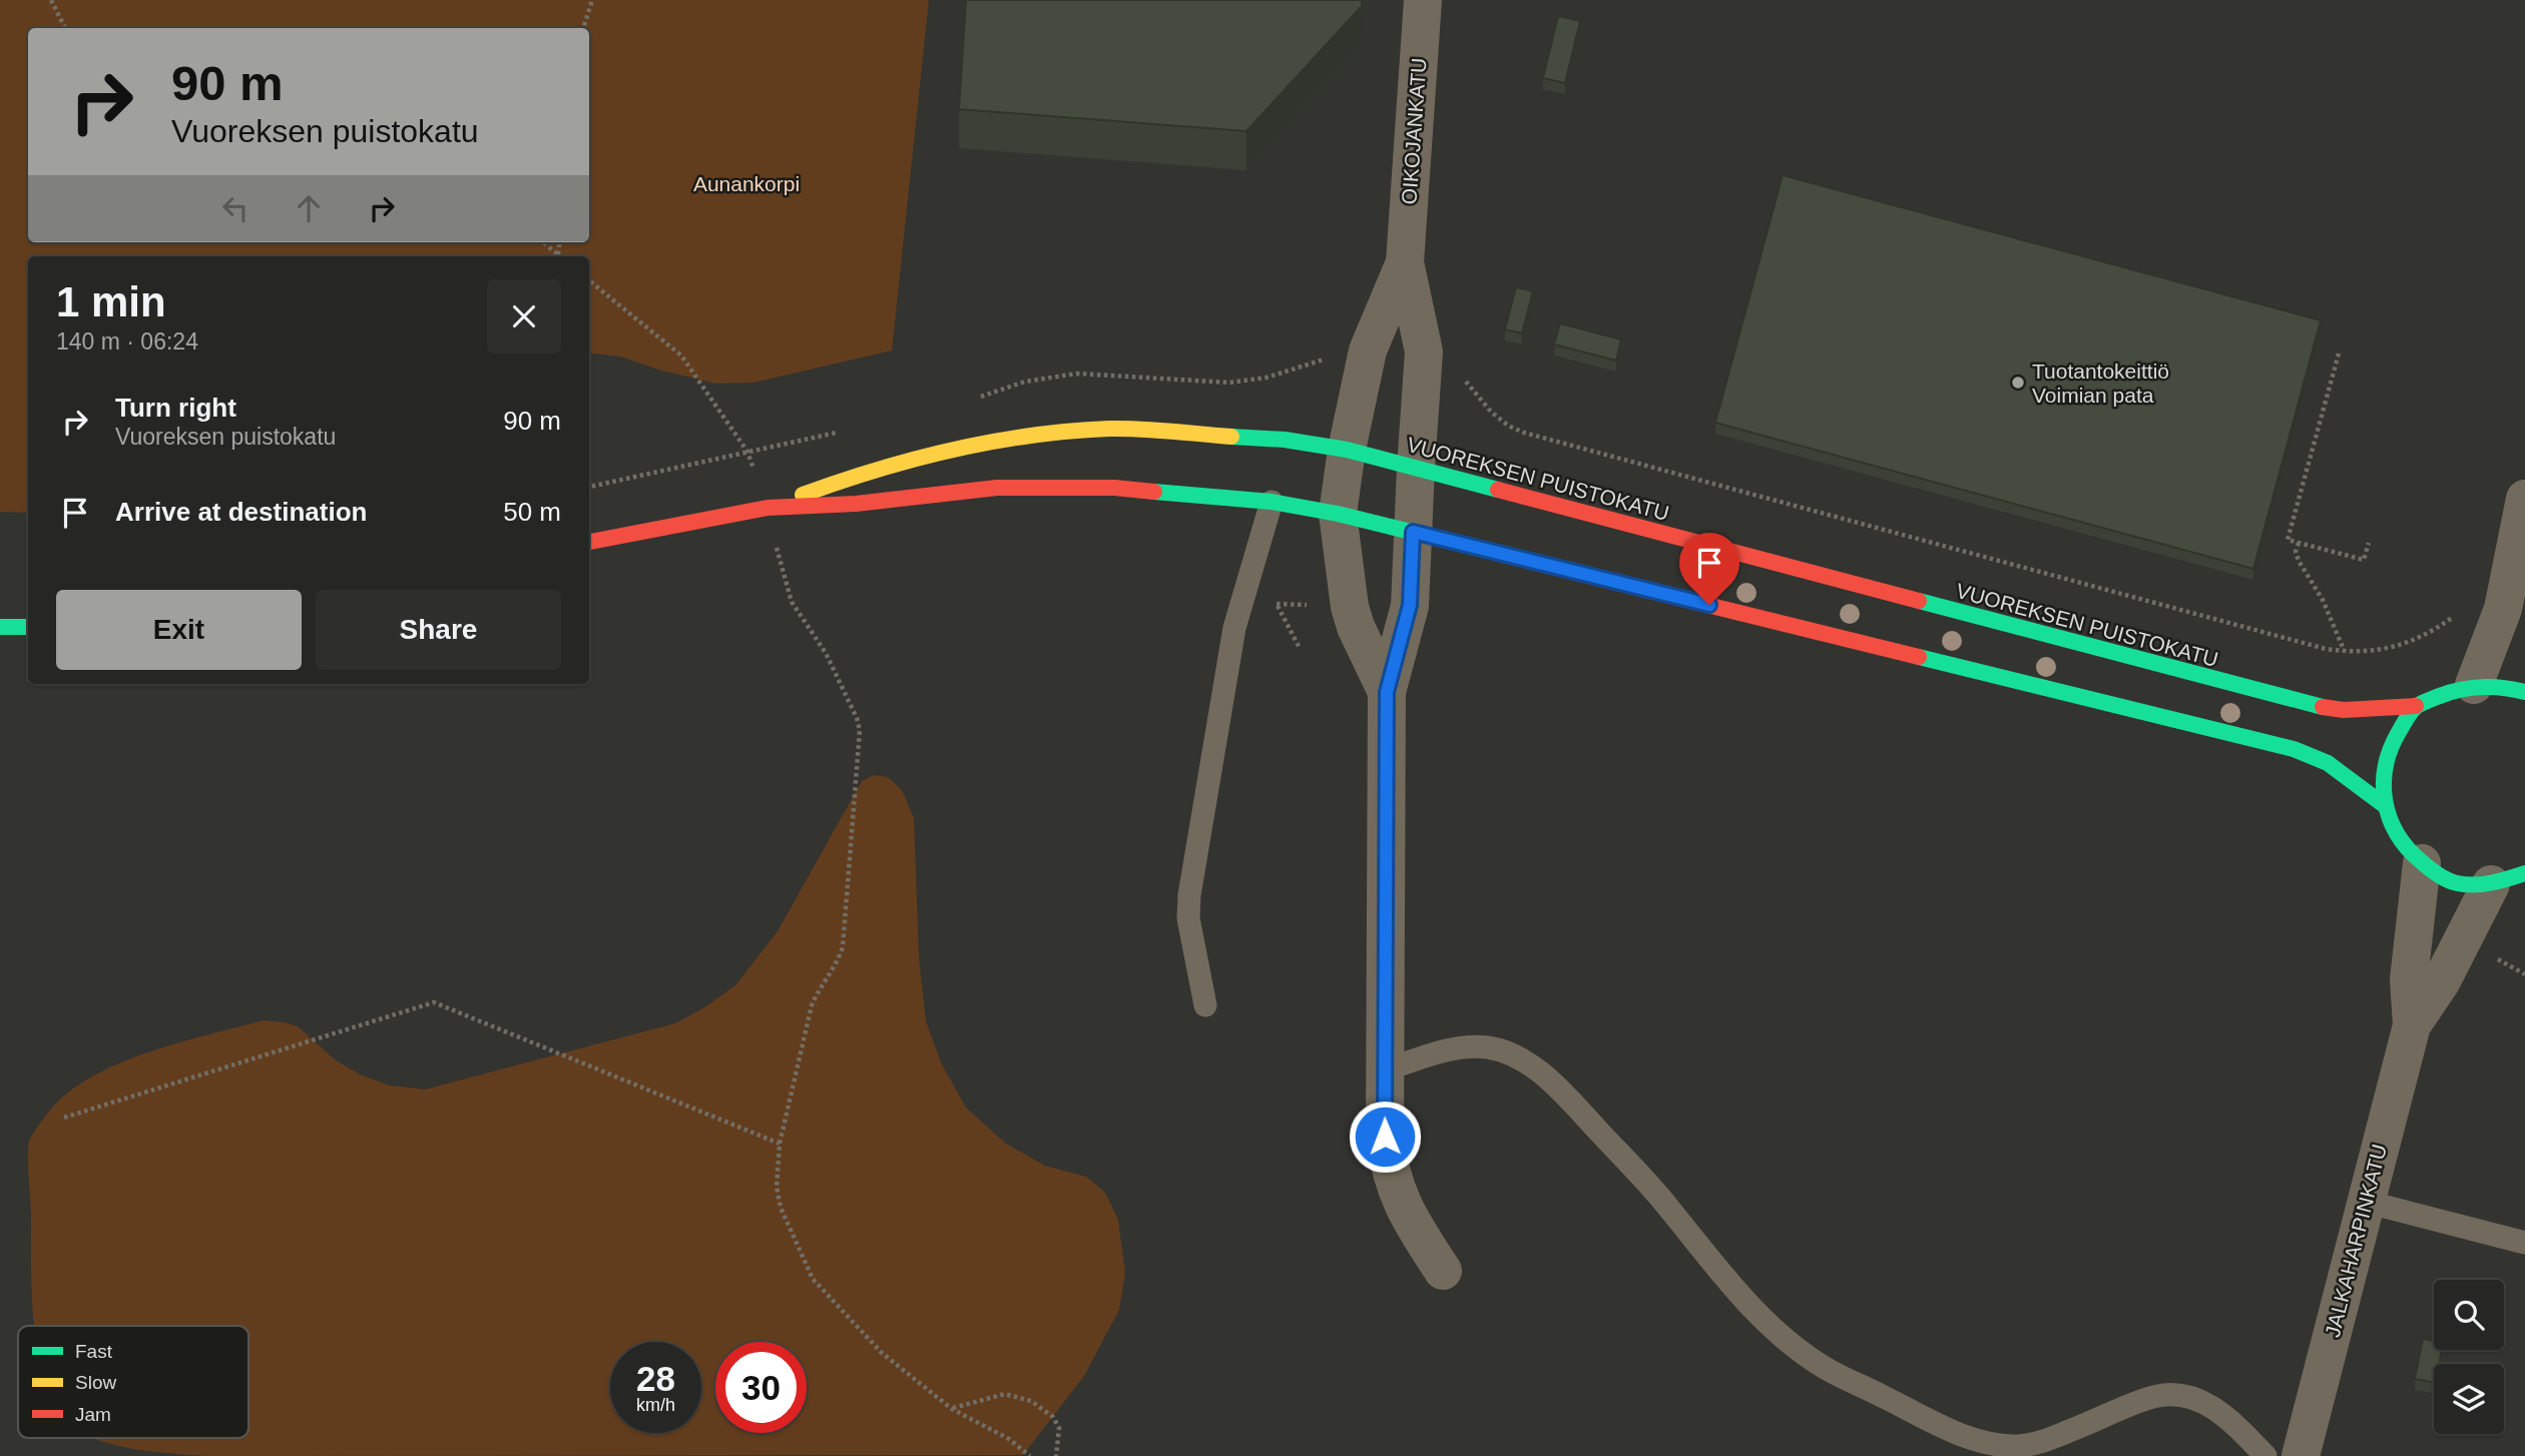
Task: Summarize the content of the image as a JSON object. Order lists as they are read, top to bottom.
{
  "streets": {
    "main road": ["VUOREKSEN PUISTOKATU"],
    "street": ["OIKOJANKATU", "JALKAHARPINKATU"]
  },
  "crossings": [
    ["OIKOJANKATU", "VUOREKSEN PUISTOKATU"]
  ],
  "parks": ["Aunankorpi"],
  "places": ["Tuotantokeittiö Voimian pata"],
  "legend": ["Fast", "Slow", "Jam"],
  "page": {
    "turn": ["90 m", "Vuoreksen puistokatu"],
    "heading": ["1 min", "140 m · 06:24"],
    "list": [
      {
        "name": "Turn right",
        "note": "Vuoreksen puistokatu",
        "value": "90 m"
      },
      {
        "name": "Arrive at destination",
        "value": "50 m"
      }
    ],
    "buttons": ["Exit", "Share"],
    "speed": "28 km/h",
    "limit": "30"
  }
}
